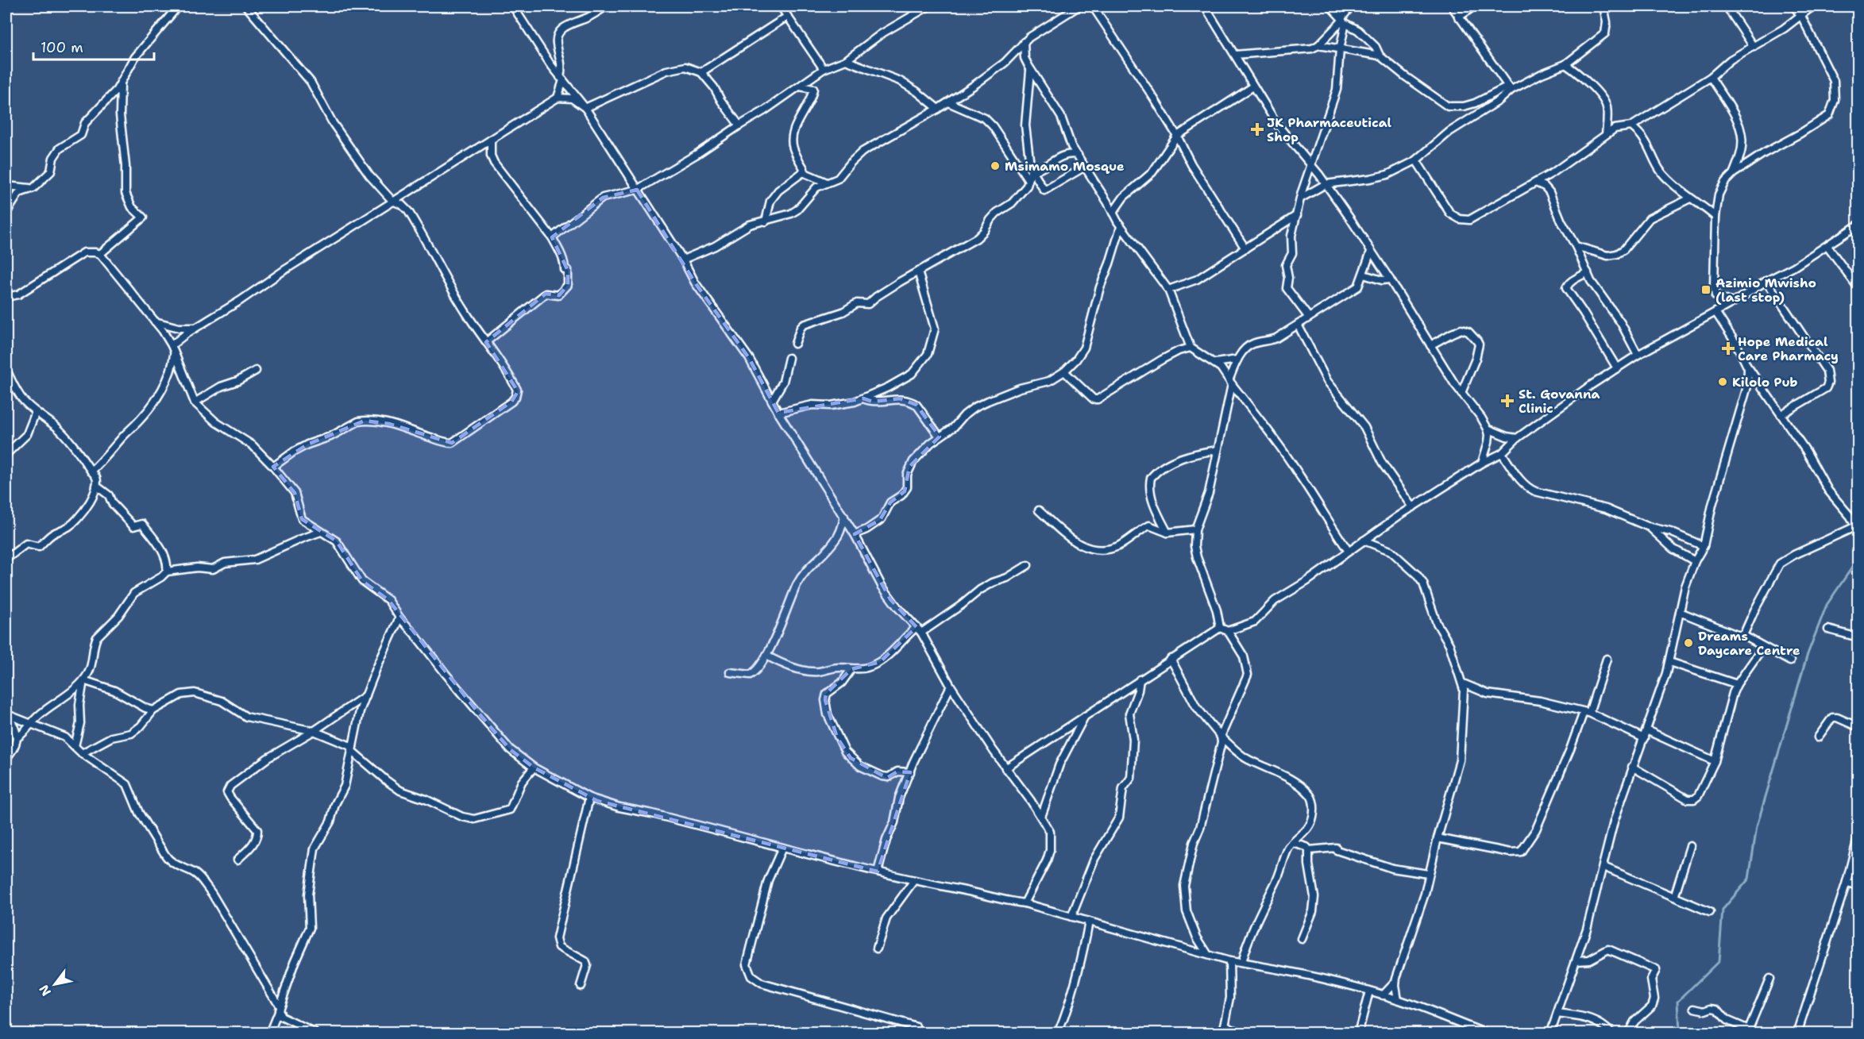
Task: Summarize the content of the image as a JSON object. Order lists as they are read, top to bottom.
{
  "places": {
    "health": ["JK Pharmaceutical Shop", "Hope Medical Care Pharmacy", "St. Govanna Clinic"],
    "other": ["Msimamo Mosque", "Kilolo Pub", "Dreams Daycare Centre"],
    "transit": ["Azimio Mwisho (last stop)"]
  },
  "scale_bar": "100 m",
  "north": "bottom left"
}
